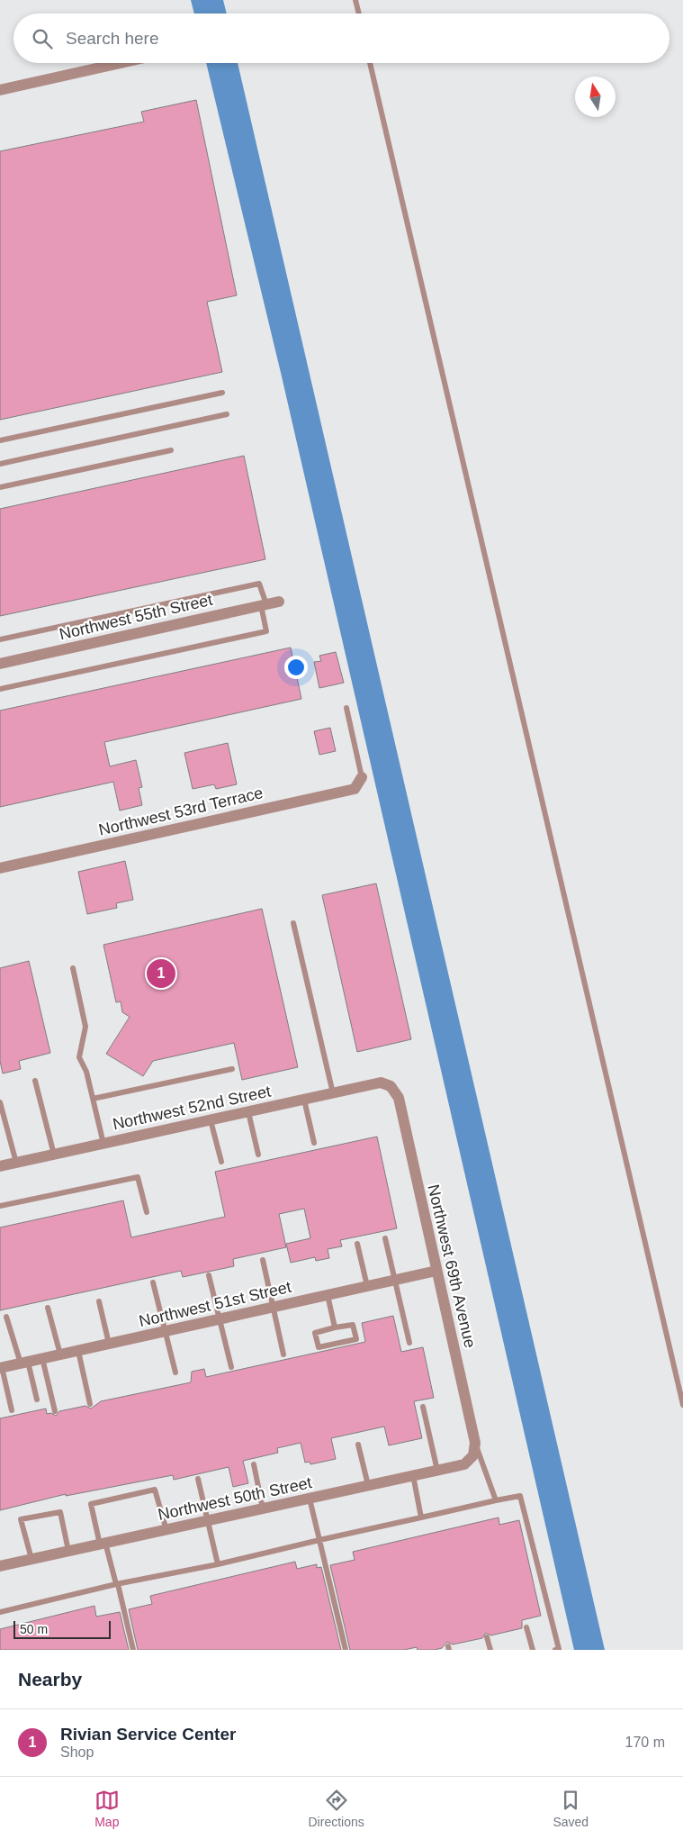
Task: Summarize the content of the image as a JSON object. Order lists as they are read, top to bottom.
{
  "streets": {
    "street": [
      "Northwest 55th Street",
      "Northwest 53rd Terrace",
      "Northwest 52nd Street",
      "Northwest 69th Avenue",
      "Northwest 51st Street",
      "Northwest 50th Street"
    ]
  },
  "crossings": [
    ["Northwest 52nd Street", "Northwest 69th Avenue"],
    ["Northwest 69th Avenue", "Northwest 51st Street"],
    ["Northwest 69th Avenue", "Northwest 50th Street"]
  ],
  "scale_bar": "50 m",
  "north": "top",
  "page": {
    "search": "Search here",
    "pins": "1",
    "scale": "50 m",
    "heading": "Nearby",
    "list": [
      {
        "mark": "1",
        "name": "Rivian Service Center",
        "note": "Shop",
        "value": "170 m"
      }
    ],
    "nav": ["Map", "Directions", "Saved"]
  }
}
